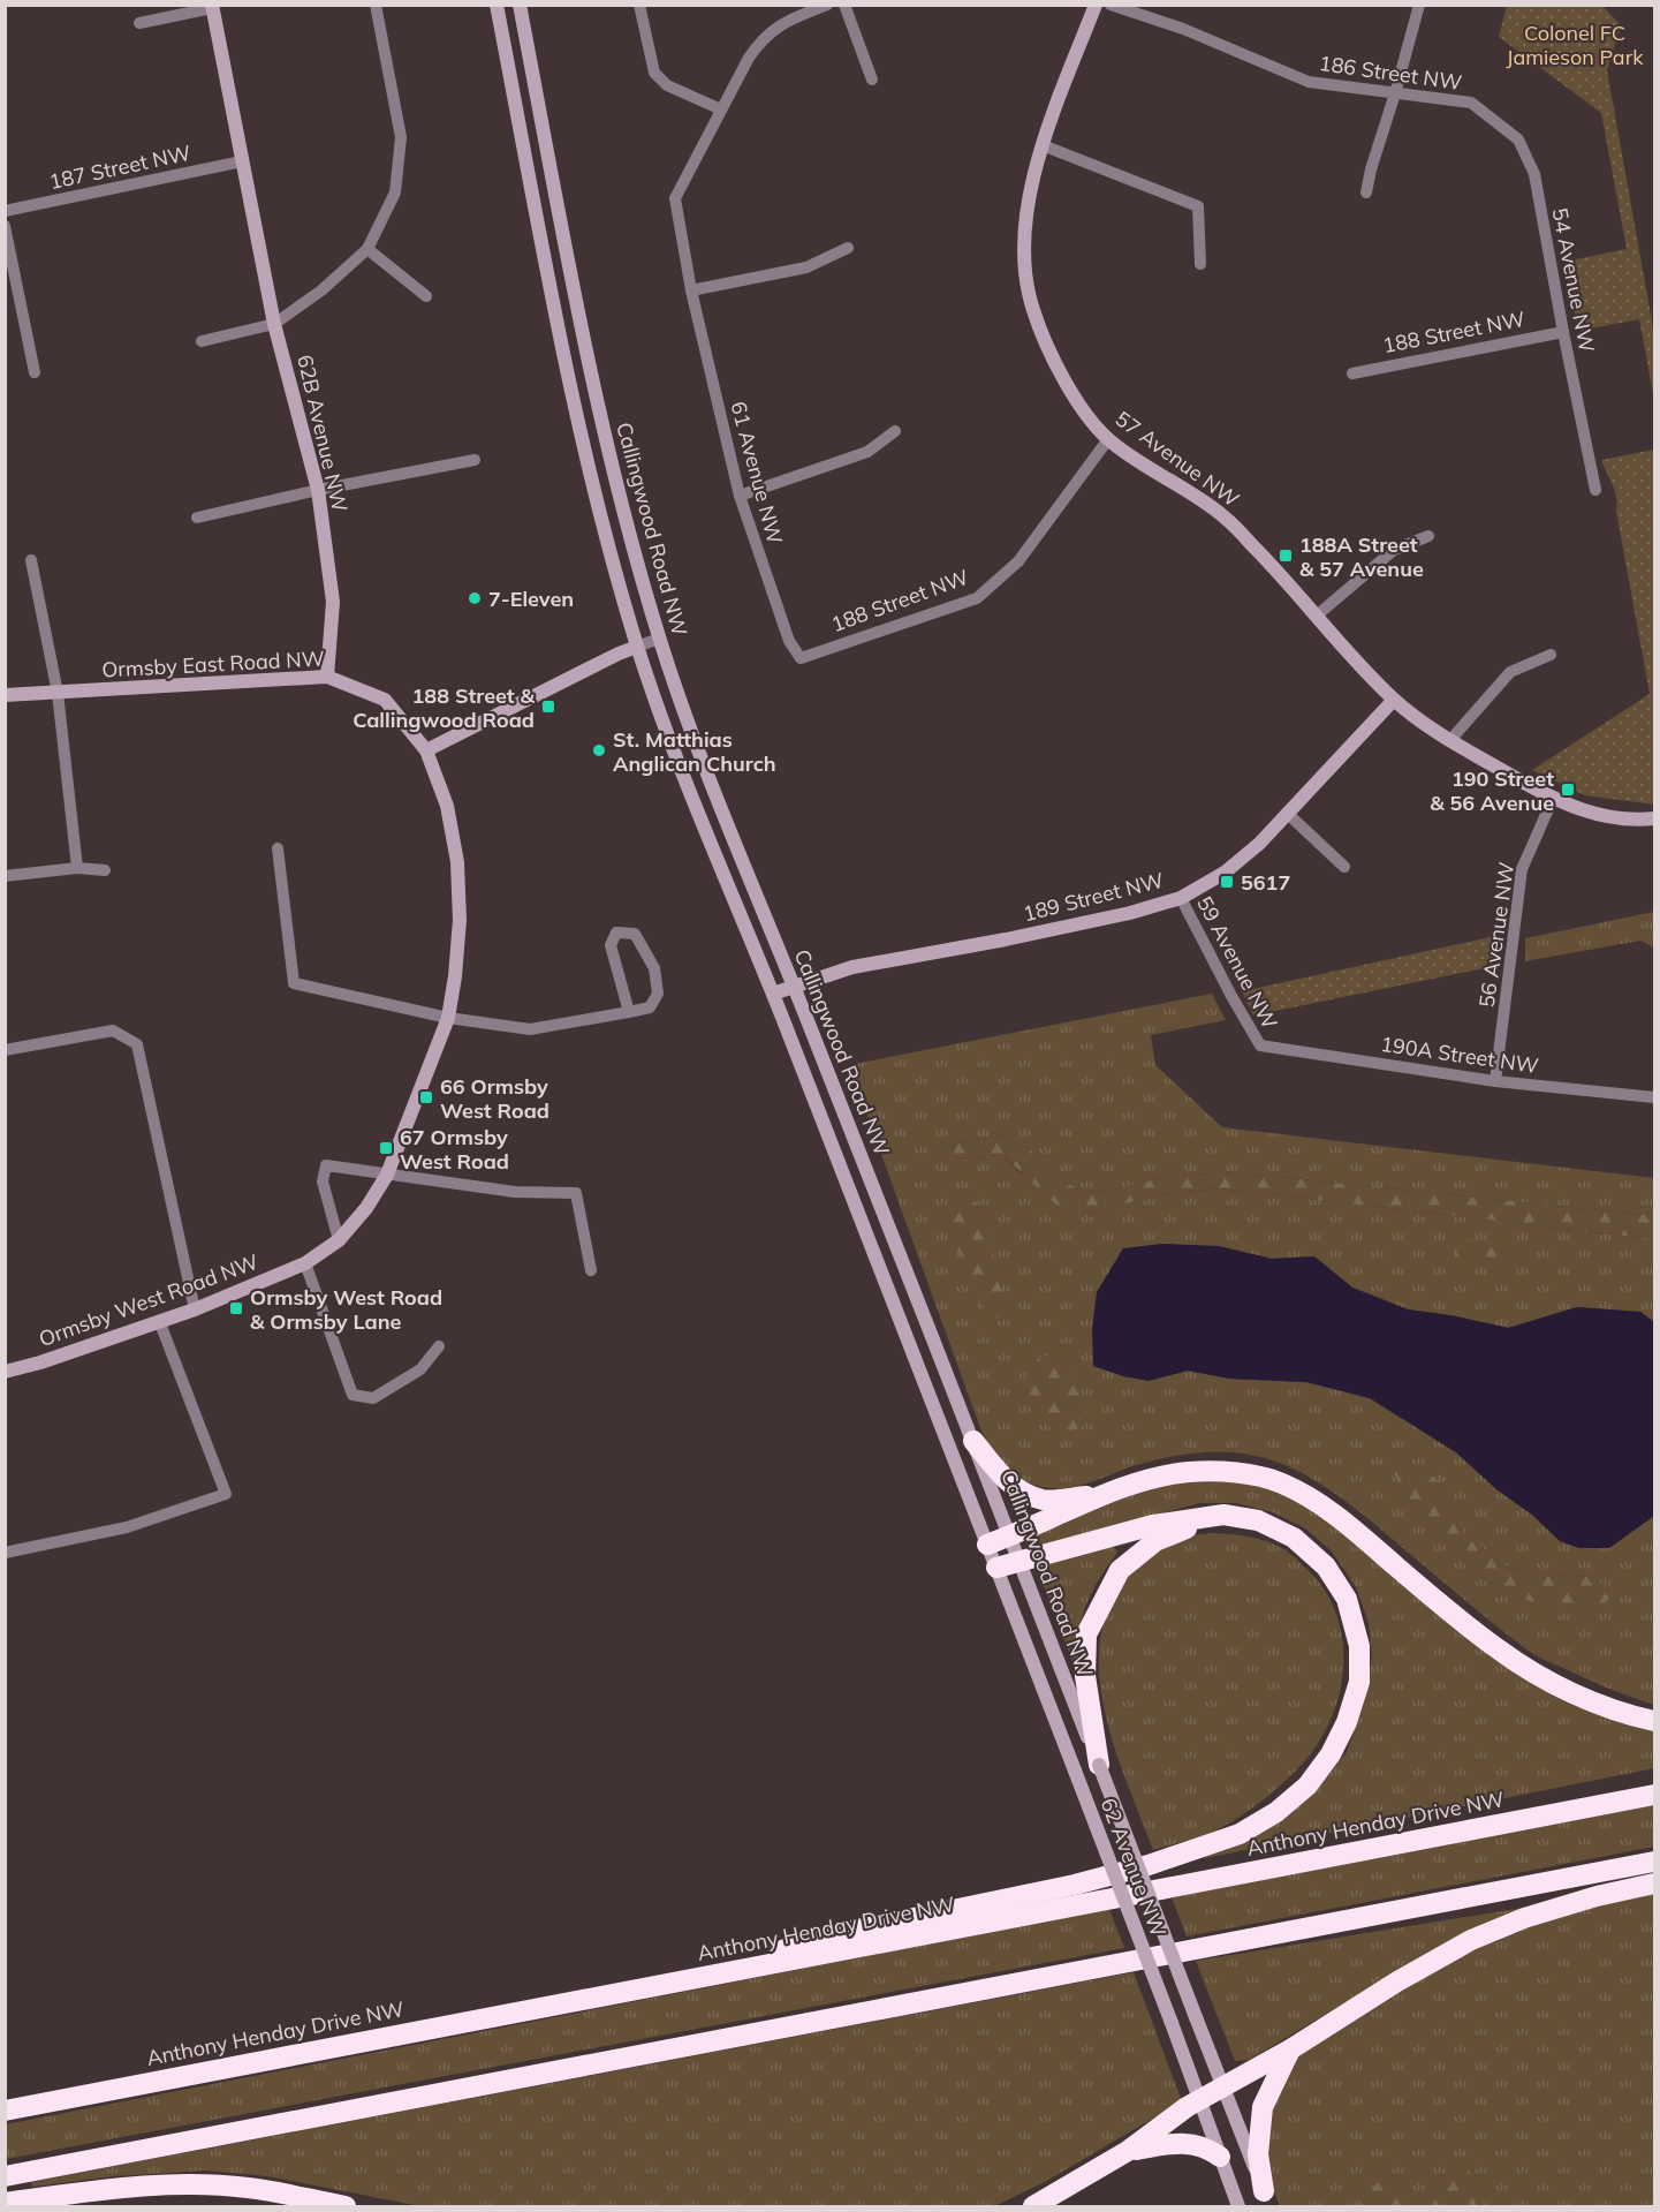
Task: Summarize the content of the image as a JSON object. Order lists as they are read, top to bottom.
{
  "streets": {
    "highway": ["Anthony Henday Drive NW"],
    "main road": [
      "62B Avenue NW",
      "57 Avenue NW",
      "Callingwood Road NW",
      "Ormsby East Road NW",
      "189 Street NW",
      "Ormsby West Road NW",
      "62 Avenue NW"
    ],
    "street": [
      "186 Street NW",
      "187 Street NW",
      "54 Avenue NW",
      "188 Street NW",
      "61 Avenue NW",
      "56 Avenue NW",
      "59 Avenue NW",
      "190A Street NW"
    ]
  },
  "crossings": [
    ["186 Street NW", "54 Avenue NW"],
    ["187 Street NW", "62B Avenue NW"],
    ["54 Avenue NW", "188 Street NW"],
    ["188 Street NW", "57 Avenue NW"],
    ["188 Street NW", "61 Avenue NW"],
    ["62B Avenue NW", "Ormsby East Road NW"],
    ["57 Avenue NW", "189 Street NW"],
    ["57 Avenue NW", "56 Avenue NW"],
    ["Callingwood Road NW", "189 Street NW"],
    ["Callingwood Road NW", "62 Avenue NW"],
    ["Ormsby East Road NW", "Ormsby West Road NW"],
    ["189 Street NW", "59 Avenue NW"],
    ["56 Avenue NW", "190A Street NW"],
    ["59 Avenue NW", "190A Street NW"]
  ],
  "parks": ["Colonel FC Jamieson Park"],
  "places": {
    "transit": [
      "188A Street & 57 Avenue",
      "188 Street & Callingwood Road",
      "190 Street & 56 Avenue",
      "5617",
      "66 Ormsby West Road",
      "67 Ormsby West Road",
      "Ormsby West Road & Ormsby Lane"
    ],
    "other": ["7-Eleven", "St. Matthias Anglican Church"]
  }
}
